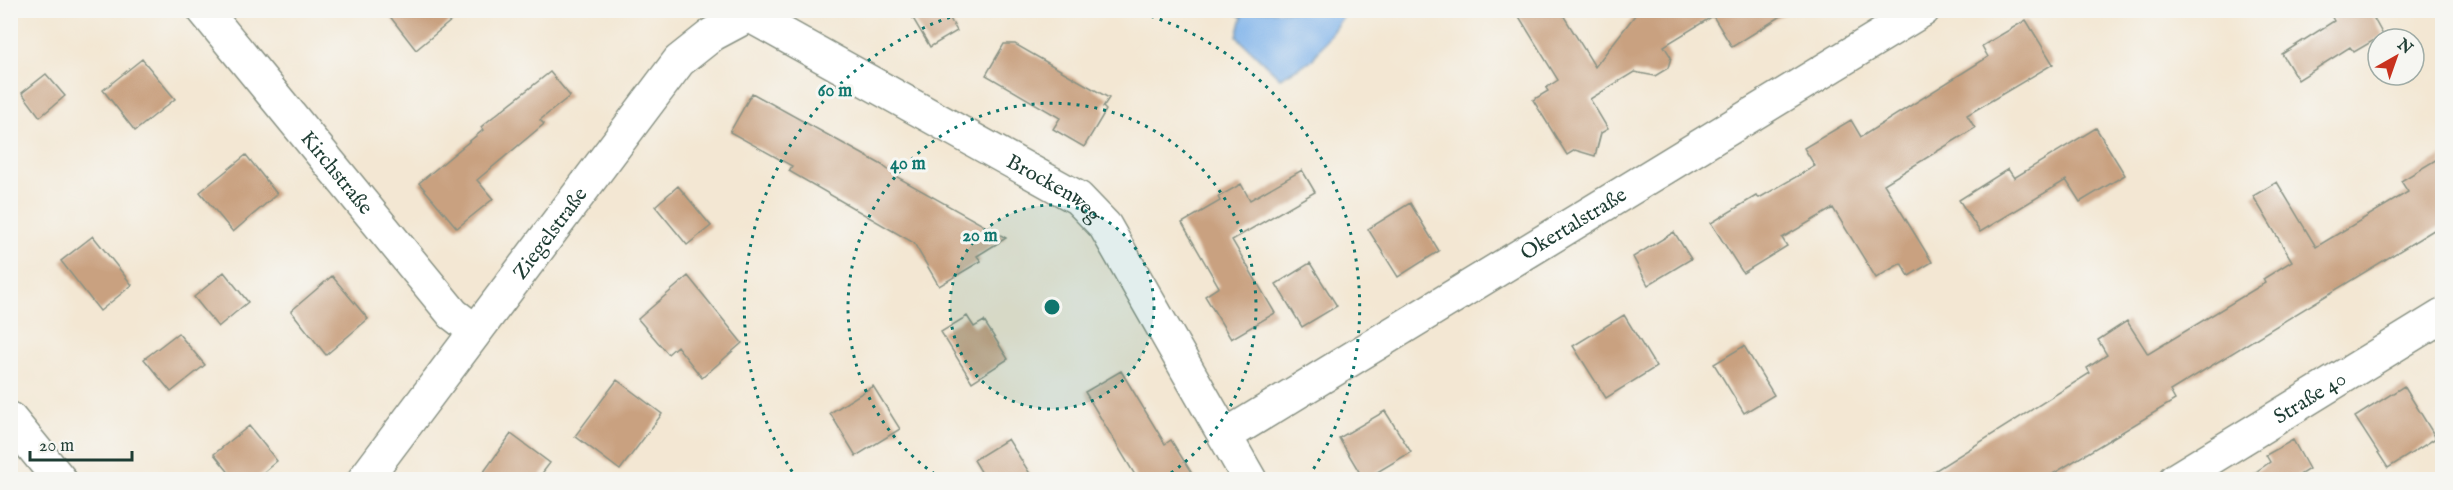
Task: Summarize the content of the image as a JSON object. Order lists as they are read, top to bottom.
{
  "streets": {
    "street": [
      "Kirchstraße",
      "Brockenweg",
      "Okertalstraße",
      "Ziegelstraße",
      "Straße 40"
    ]
  },
  "crossings": [
    ["Kirchstraße", "Ziegelstraße"],
    ["Brockenweg", "Okertalstraße"],
    ["Brockenweg", "Ziegelstraße"]
  ],
  "scale_bar": "20 m",
  "north": "top right",
  "rings": ["60 m", "40 m", "20 m"]
}
